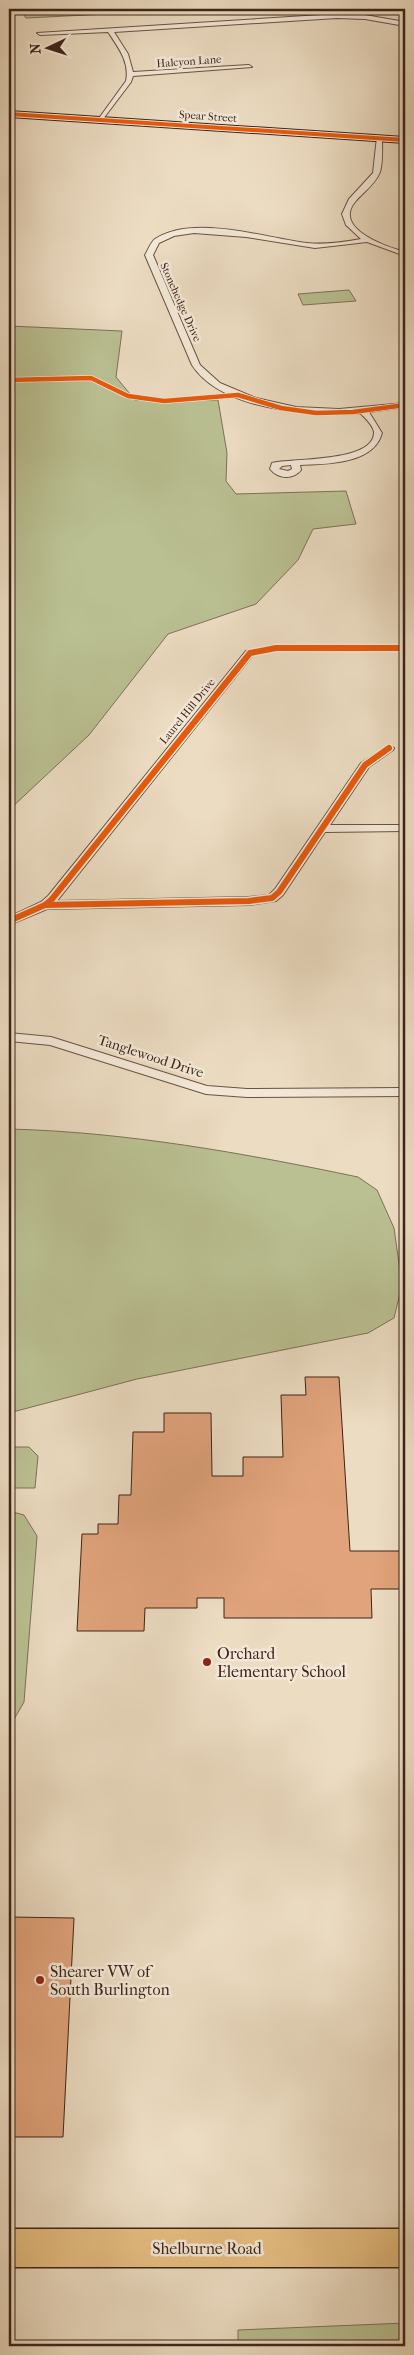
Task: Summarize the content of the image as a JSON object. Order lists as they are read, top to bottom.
{
  "streets": {
    "highway": ["Shelburne Road"],
    "main road": ["Spear Street"],
    "street": [
      "Halcyon Lane",
      "Stonehedge Drive",
      "Laurel Hill Drive",
      "Tanglewood Drive"
    ]
  },
  "places": ["Orchard Elementary School", "Shearer VW of South Burlington"],
  "north": "left"
}
